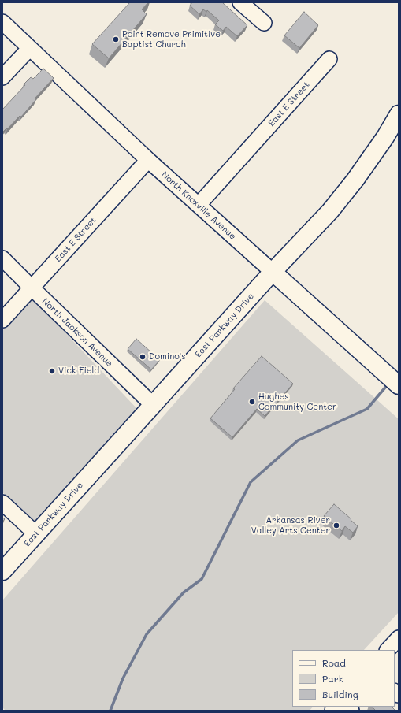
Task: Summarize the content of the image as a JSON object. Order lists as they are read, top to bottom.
{
  "streets": {
    "main road": ["North Knoxville Avenue", "East Parkway Drive"],
    "street": ["East E Street", "North Jackson Avenue"]
  },
  "crossings": [
    ["East E Street", "North Knoxville Avenue"],
    ["East E Street", "North Jackson Avenue"],
    ["North Knoxville Avenue", "East Parkway Drive"],
    ["East Parkway Drive", "North Jackson Avenue"]
  ],
  "places": [
    "Point Remove Primitive Baptist Church",
    "Domino's",
    "Vick Field",
    "Hughes Community Center",
    "Arkansas River Valley Arts Center"
  ],
  "legend": ["Road", "Park", "Building"]
}
